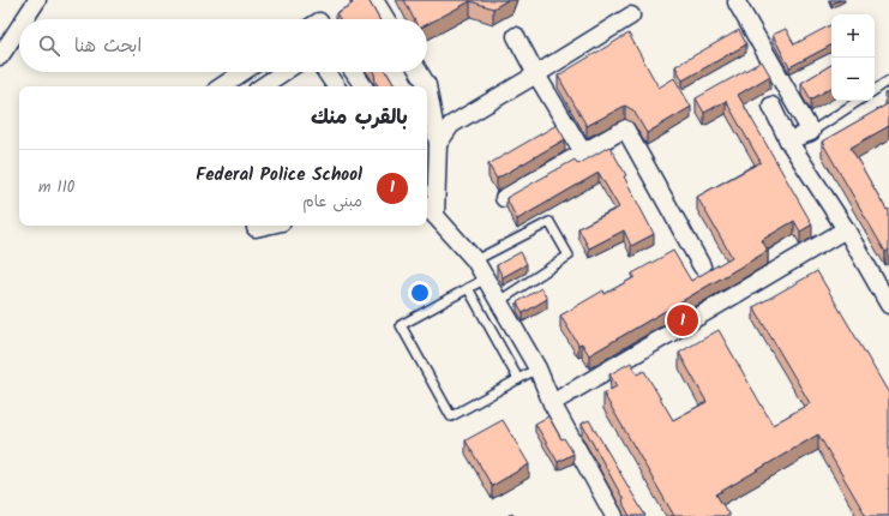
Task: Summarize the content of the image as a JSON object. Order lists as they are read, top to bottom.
{
  "page": {
    "map_buttons": ["+", "−"],
    "search": "ابحث هنا",
    "heading": "بالقرب منك",
    "list": [
      {
        "mark": "1",
        "name": "Federal Police School",
        "note": "مبنى عام",
        "value": "110 m"
      }
    ],
    "pins": "1"
  }
}
